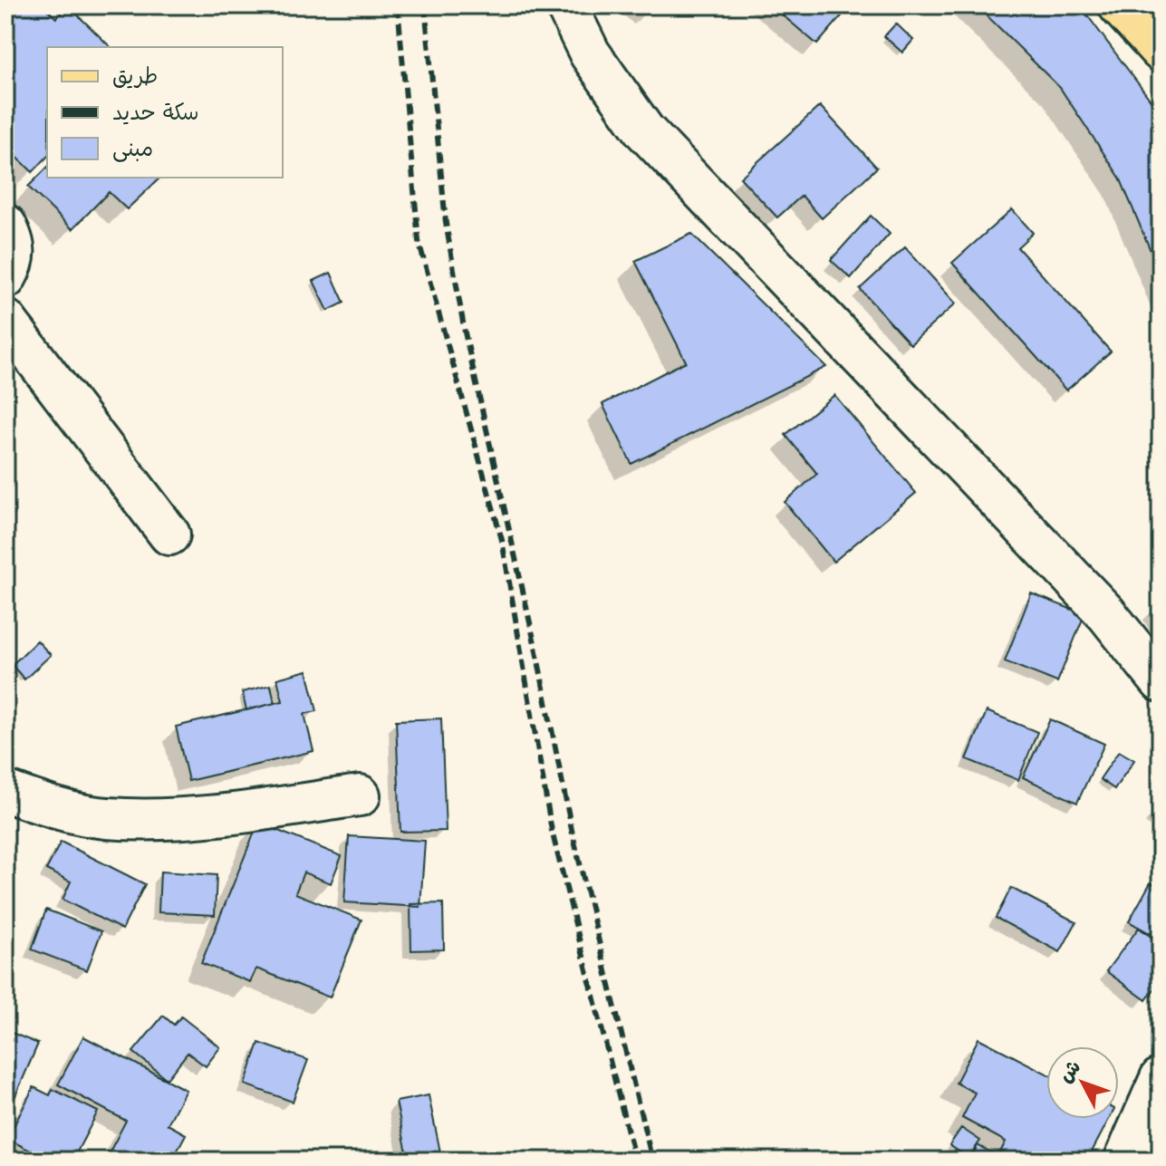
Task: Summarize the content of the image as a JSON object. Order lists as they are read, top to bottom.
{
  "legend": ["طريق", "سكة حديد", "مبنى"],
  "north": "top left"
}
